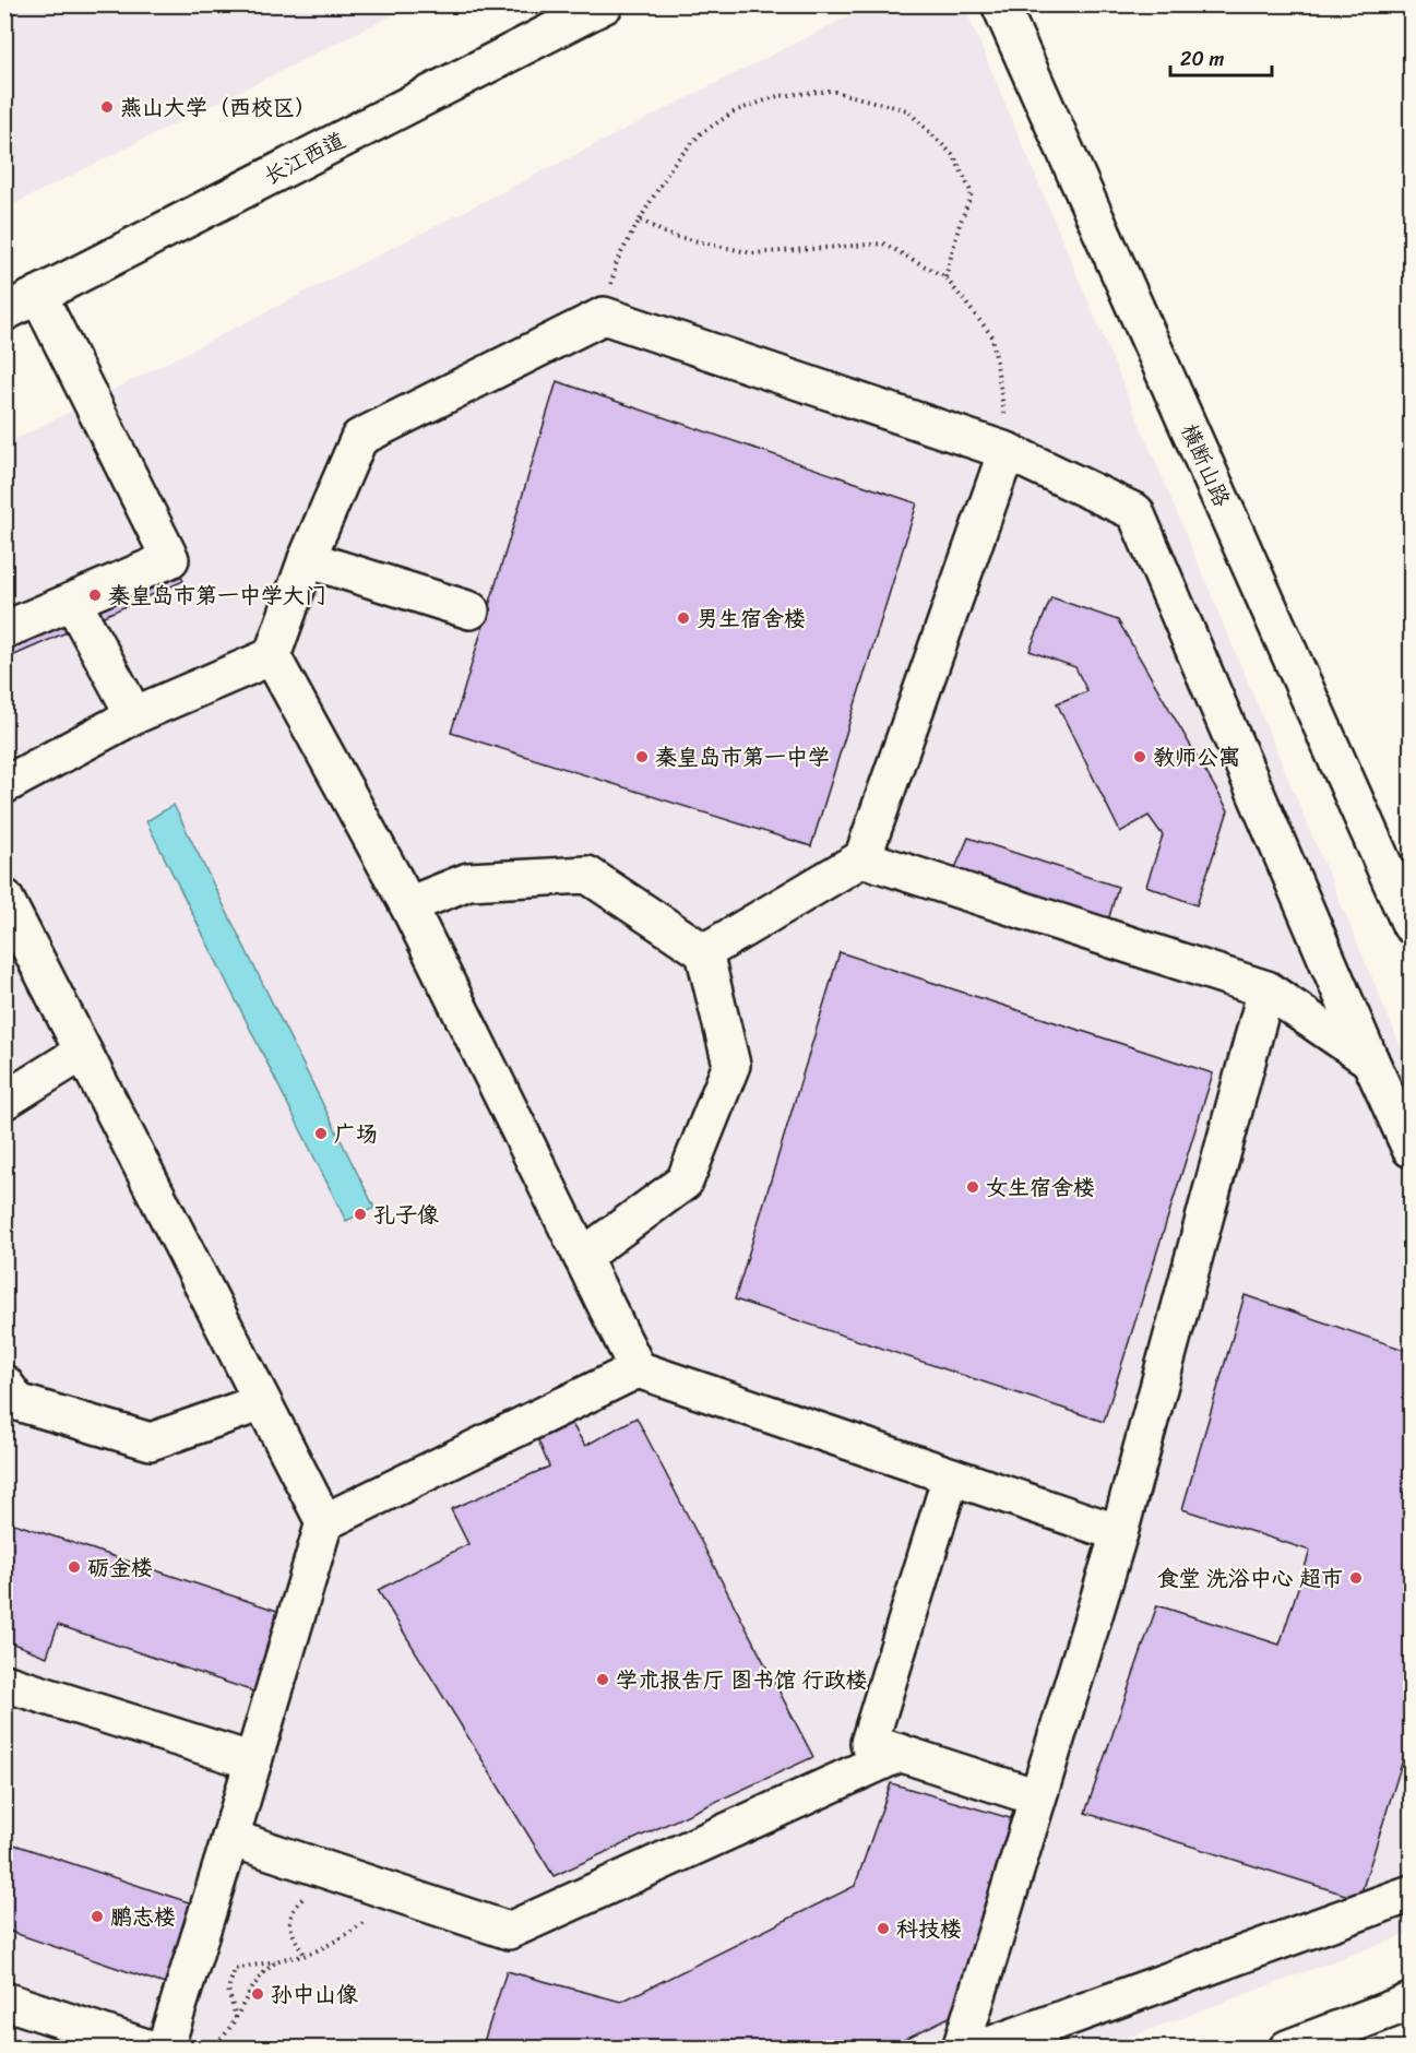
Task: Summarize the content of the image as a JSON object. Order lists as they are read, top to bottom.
{
  "streets": {
    "street": ["长江西道", "横断山路"]
  },
  "places": [
    "燕山大学（西校区）",
    "秦皇岛市第一中学大门",
    "男生宿舍楼",
    "秦皇岛市第一中学",
    "教师公寓",
    "广场",
    "女生宿舍楼",
    "孔子像",
    "砺金楼",
    "食堂 洗浴中心 超市",
    "学术报告厅 图书馆 行政楼",
    "鹏志楼",
    "科技楼",
    "孙中山像"
  ],
  "scale_bar": "20 m"
}
